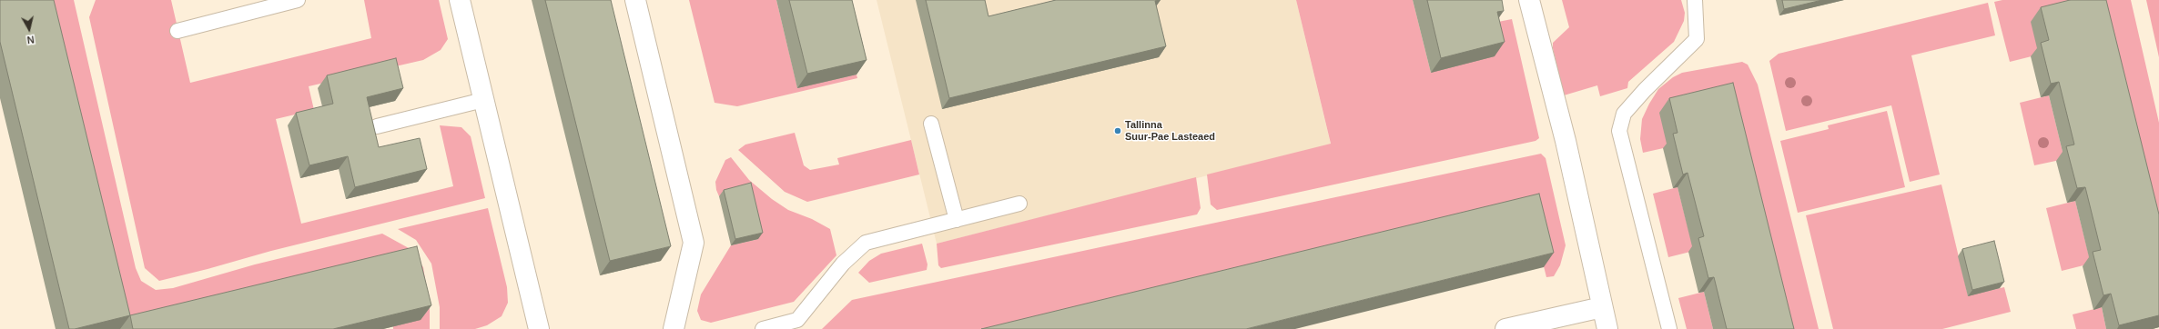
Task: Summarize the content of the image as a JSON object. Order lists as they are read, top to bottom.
{
  "places": ["Tallinna Suur-Pae Lasteaed"],
  "north": "bottom"
}
